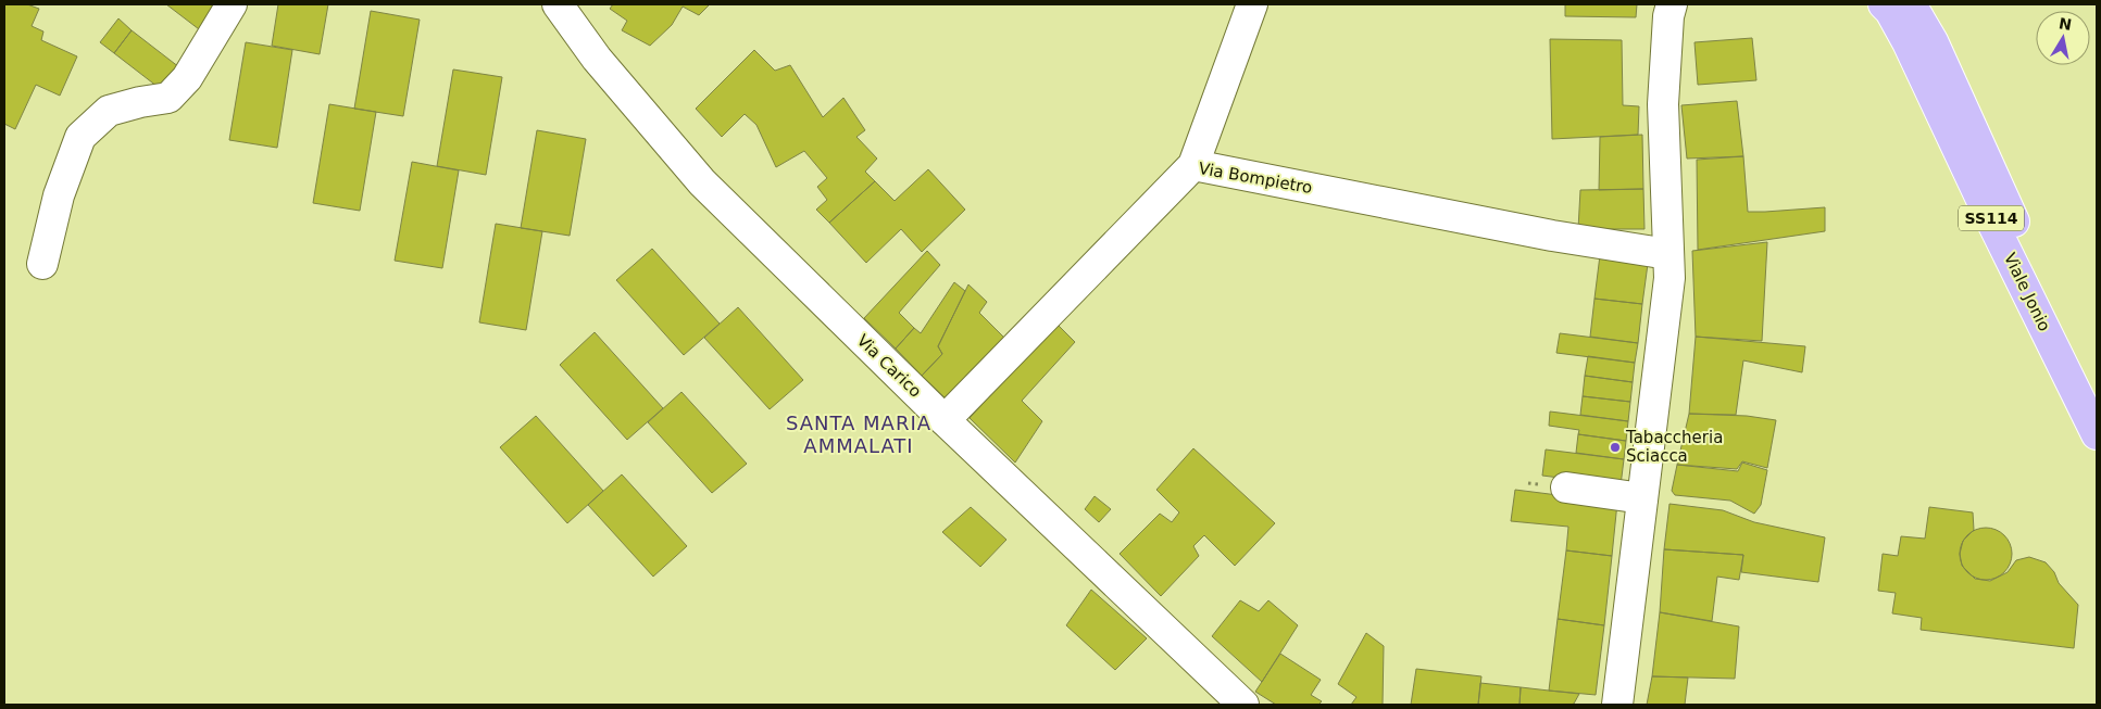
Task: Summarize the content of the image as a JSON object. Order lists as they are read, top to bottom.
{
  "streets": {
    "main road": ["SS114", "Viale Jonio"],
    "street": ["Via Bompietro", "Via Carico"]
  },
  "crossings": [
    ["Via Bompietro", "Via Carico"]
  ],
  "districts": ["SANTA MARIA AMMALATI"],
  "places": ["Tabaccheria Sciacca"],
  "north": "top"
}
